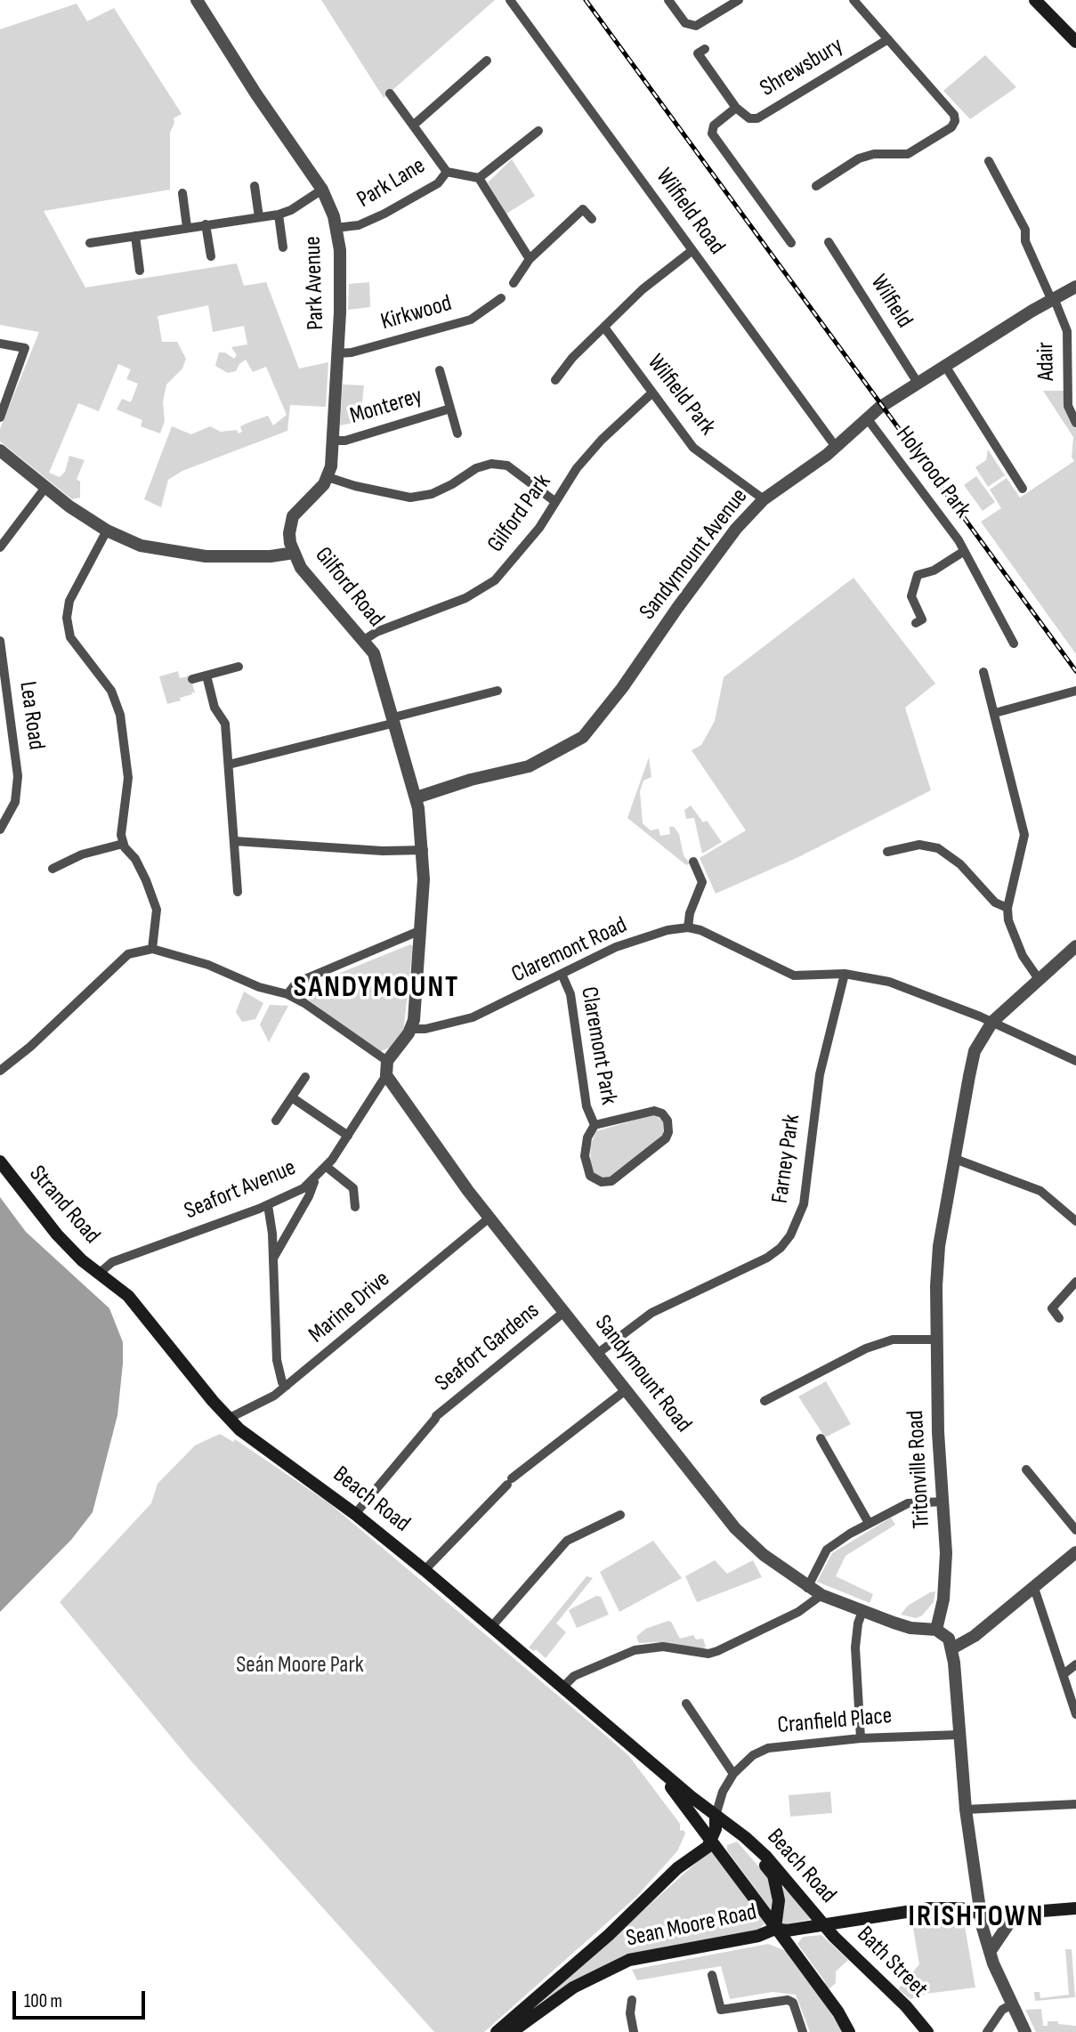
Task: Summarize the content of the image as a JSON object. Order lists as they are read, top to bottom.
{
  "streets": {
    "main road": [
      "Strand Road",
      "Beach Road",
      "Sean Moore Road",
      "Bath Street"
    ],
    "street": [
      "Shrewsbury",
      "Park Lane",
      "Wilfield Road",
      "Park Avenue",
      "Wilfield",
      "Kirkwood",
      "Adair",
      "Wilfield Park",
      "Monterey",
      "Holyrood Park",
      "Gilford Park",
      "Sandymount Avenue",
      "Gilford Road",
      "Lea Road",
      "Claremont Road",
      "Claremont Park",
      "Farney Park",
      "Seafort Avenue",
      "Marine Drive",
      "Seafort Gardens",
      "Sandymount Road",
      "Tritonville Road",
      "Cranfield Place"
    ]
  },
  "crossings": [
    ["Park Lane", "Park Avenue"],
    ["Wilfield Road", "Sandymount Avenue"],
    ["Park Avenue", "Kirkwood"],
    ["Park Avenue", "Monterey"],
    ["Wilfield", "Sandymount Avenue"],
    ["Adair", "Sandymount Avenue"],
    ["Wilfield Park", "Gilford Park"],
    ["Wilfield Park", "Sandymount Avenue"],
    ["Holyrood Park", "Sandymount Avenue"],
    ["Gilford Park", "Gilford Road"],
    ["Sandymount Avenue", "Gilford Road"],
    ["Gilford Road", "Claremont Road"],
    ["Claremont Road", "Claremont Park"],
    ["Farney Park", "Sandymount Road"],
    ["Seafort Avenue", "Strand Road"],
    ["Seafort Avenue", "Sandymount Road"],
    ["Seafort Avenue", "Beach Road"],
    ["Strand Road", "Beach Road"],
    ["Marine Drive", "Sandymount Road"],
    ["Marine Drive", "Beach Road"],
    ["Seafort Gardens", "Sandymount Road"],
    ["Seafort Gardens", "Beach Road"],
    ["Sandymount Road", "Tritonville Road"],
    ["Beach Road", "Cranfield Place"],
    ["Beach Road", "Sean Moore Road"],
    ["Beach Road", "Bath Street"],
    ["Sean Moore Road", "Bath Street"]
  ],
  "districts": ["SANDYMOUNT", "IRISHTOWN"],
  "parks": ["Seán Moore Park"],
  "scale_bar": "100 m"
}
